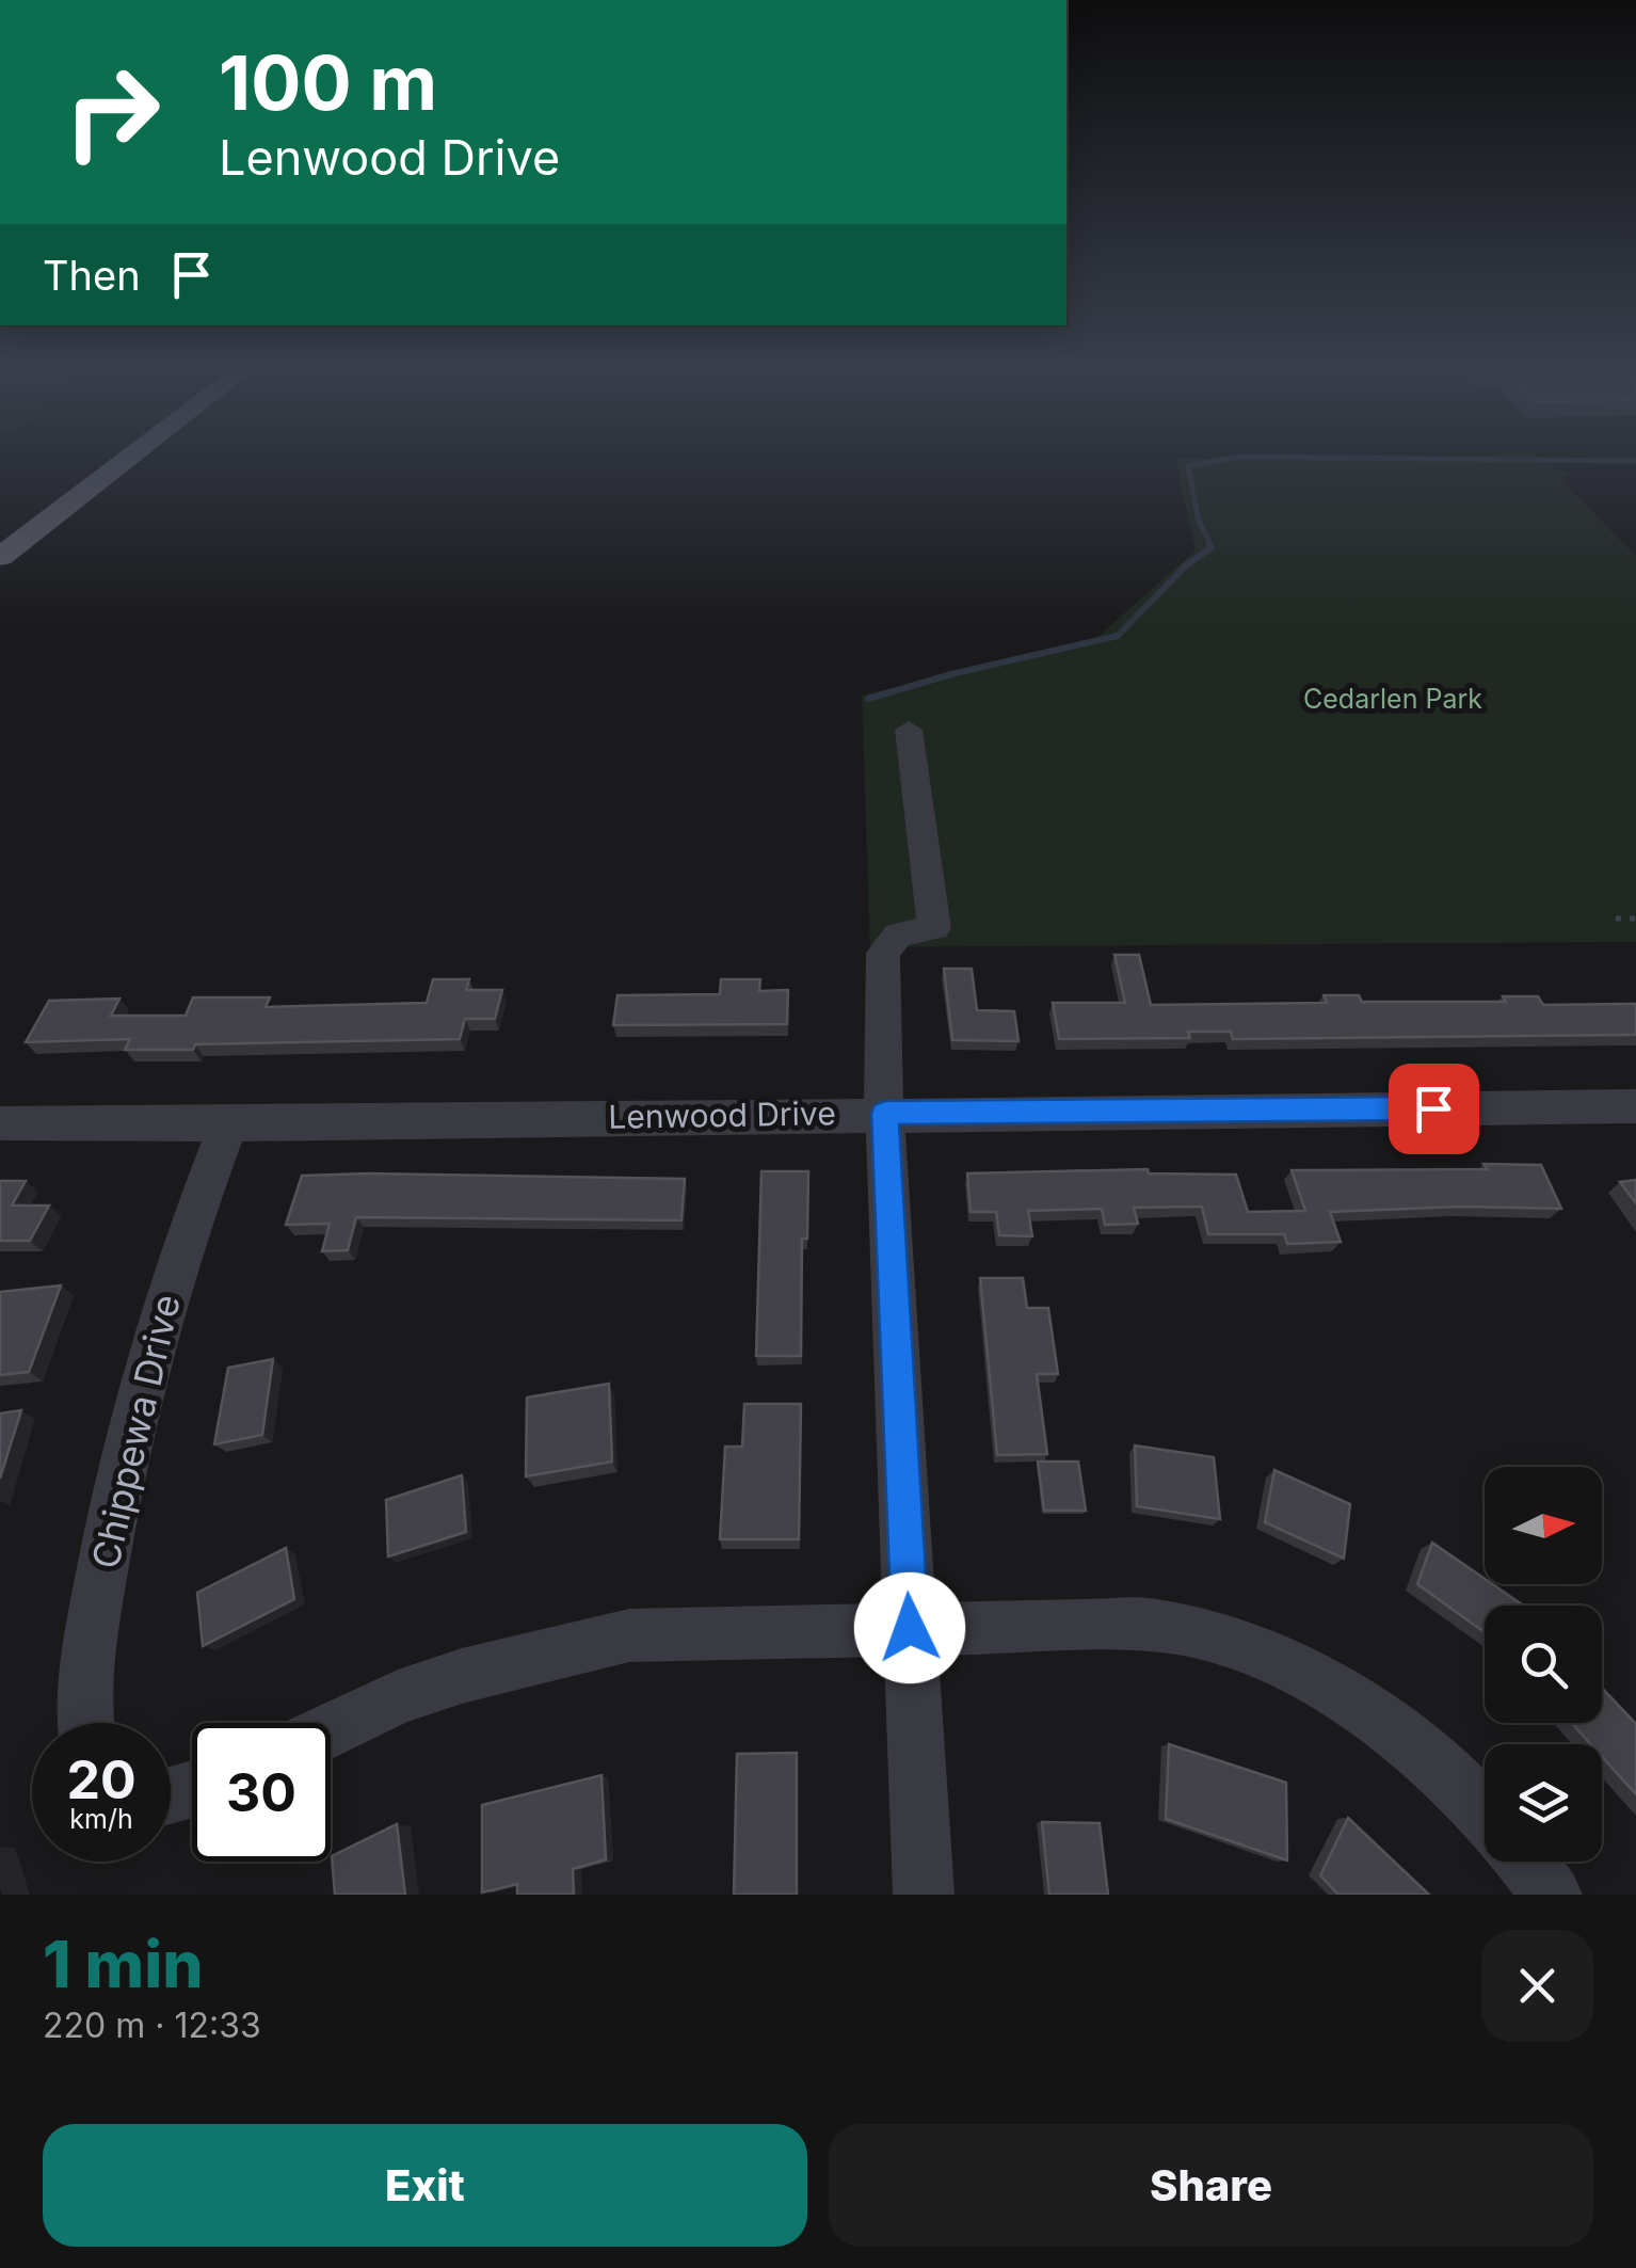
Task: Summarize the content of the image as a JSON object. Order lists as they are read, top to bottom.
{
  "streets": {
    "street": ["Lenwood Drive", "Chippewa Drive"]
  },
  "crossings": [
    ["Lenwood Drive", "Chippewa Drive"]
  ],
  "parks": ["Cedarlen Park"],
  "north": "right",
  "page": {
    "turn": ["100 m", "Lenwood Drive"],
    "then": "Then",
    "speed": "20 km/h",
    "limit": "30",
    "heading": ["1 min", "220 m · 12:33"],
    "buttons": ["Exit", "Share"]
  }
}
